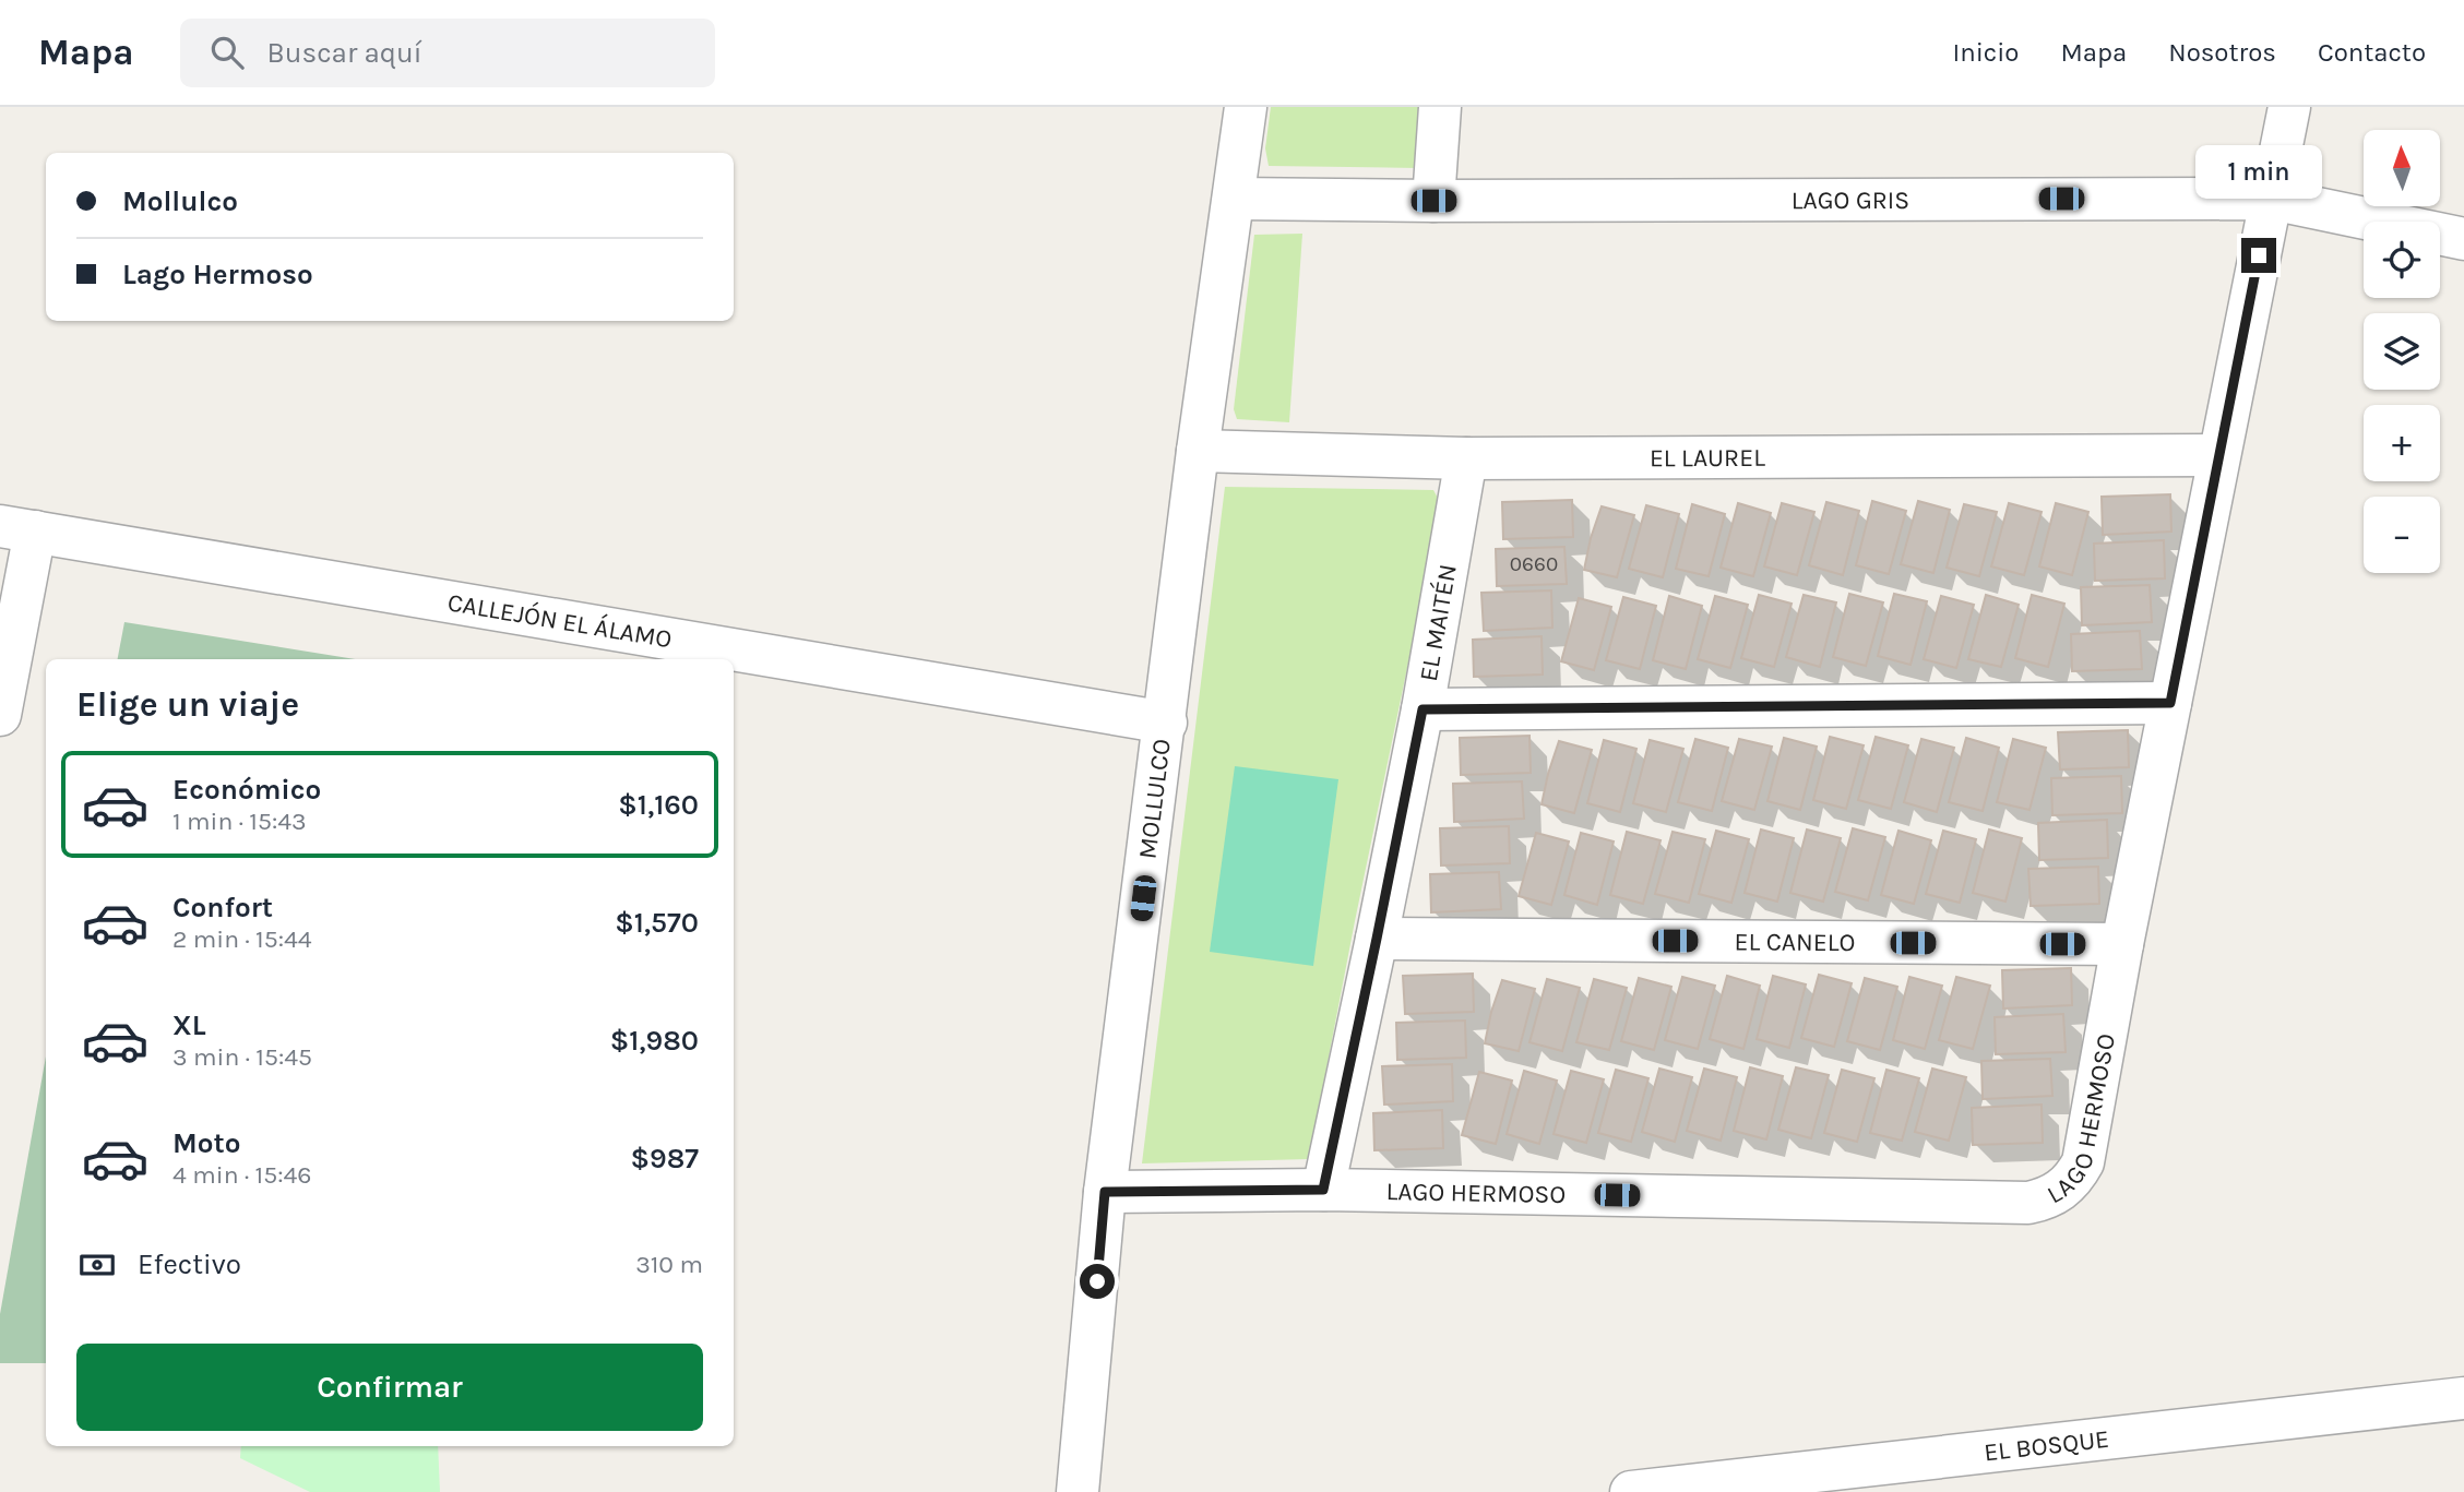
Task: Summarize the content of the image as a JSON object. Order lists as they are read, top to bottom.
{
  "streets": {
    "street": [
      "LAGO GRIS",
      "EL LAUREL",
      "CALLEJÓN EL ÁLAMO",
      "EL MAITÉN",
      "MOLLULCO",
      "EL CANELO",
      "LAGO HERMOSO",
      "EL BOSQUE"
    ]
  },
  "crossings": [
    ["LAGO GRIS", "MOLLULCO"],
    ["LAGO GRIS", "LAGO HERMOSO"],
    ["EL LAUREL", "EL MAITÉN"],
    ["EL LAUREL", "MOLLULCO"],
    ["EL LAUREL", "LAGO HERMOSO"],
    ["CALLEJÓN EL ÁLAMO", "MOLLULCO"],
    ["EL MAITÉN", "EL CANELO"],
    ["EL MAITÉN", "LAGO HERMOSO"],
    ["MOLLULCO", "LAGO HERMOSO"],
    ["EL CANELO", "LAGO HERMOSO"]
  ],
  "house_numbers": ["0660"],
  "north": "top",
  "page": {
    "header": "Mapa",
    "search": "Buscar aquí",
    "nav": [
      "Inicio",
      "Mapa",
      "Nosotros",
      "Contacto"
    ],
    "map_buttons": ["+", "−"],
    "bubble": "1 min",
    "banner": ["Mollulco", "Lago Hermoso"],
    "heading": "Elige un viaje",
    "list": [
      {
        "name": "Económico",
        "note": "1 min · 15:43",
        "value": "$1,160"
      },
      {
        "name": "Confort",
        "note": "2 min · 15:44",
        "value": "$1,570"
      },
      {
        "name": "XL",
        "note": "3 min · 15:45",
        "value": "$1,980"
      },
      {
        "name": "Moto",
        "note": "4 min · 15:46",
        "value": "$987"
      }
    ],
    "pay": ["Efectivo", "310 m"],
    "buttons": "Confirmar"
  }
}
